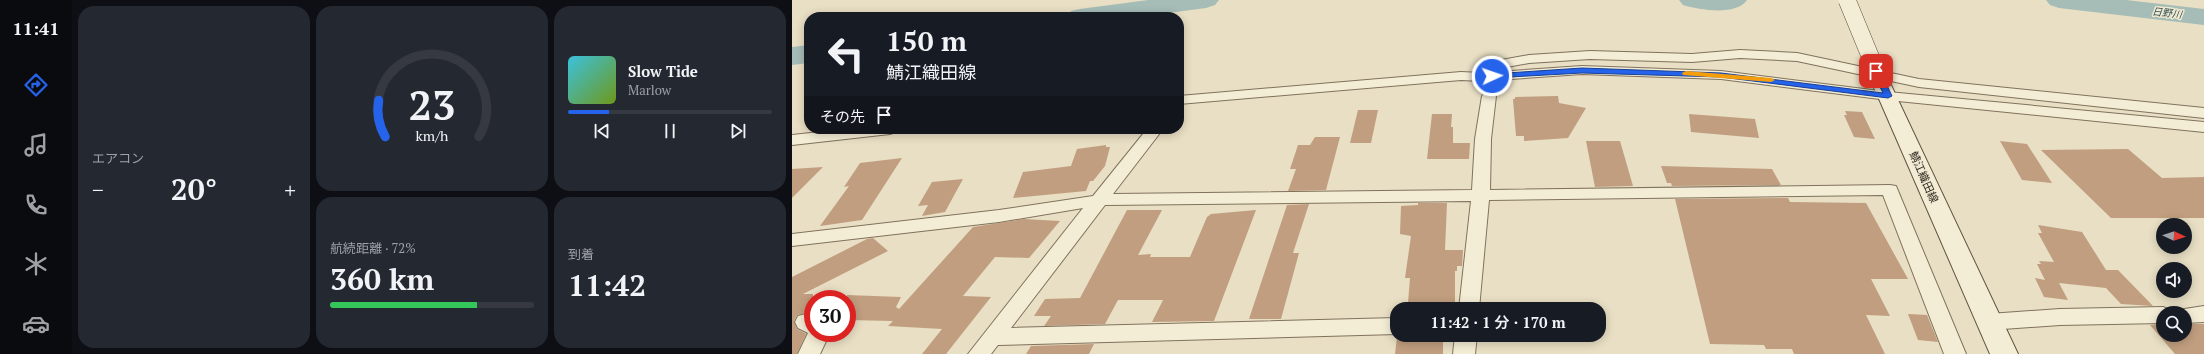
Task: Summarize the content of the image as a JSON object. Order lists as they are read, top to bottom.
{
  "streets": {
    "main road": ["鯖江織田線"]
  },
  "water": ["日野川"],
  "north": "right",
  "page": {
    "tabs": "11:41",
    "tile": [
      "エアコン",
      ["航続距離 · 72%", "360 km"],
      ["到着", "11:42"]
    ],
    "turn": ["150 m", "鯖江織田線"],
    "song": ["Slow Tide", "Marlow"],
    "then": "その先",
    "heat": ["−", "20°", "+"],
    "limit": "30",
    "trip": "11:42 · 1 分 · 170 m",
    "gauge": ["23", "km/h"]
  }
}
